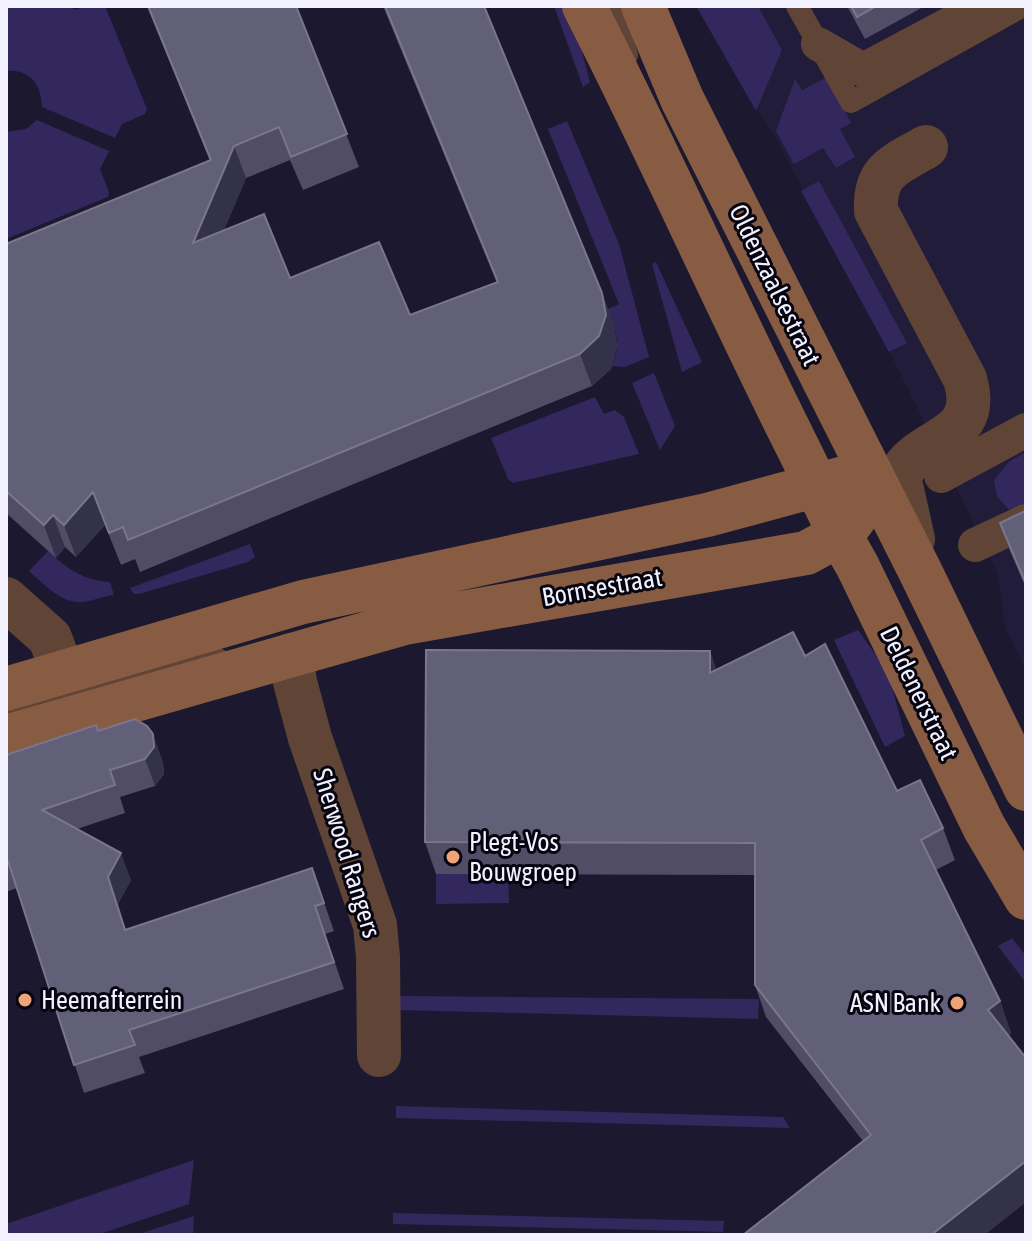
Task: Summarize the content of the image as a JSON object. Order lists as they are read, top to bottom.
{
  "streets": {
    "main road": ["Oldenzaalsestraat", "Bornsestraat", "Deldenerstraat"],
    "street": ["Sherwood Rangers"]
  },
  "crossings": [
    ["Oldenzaalsestraat", "Bornsestraat"],
    ["Oldenzaalsestraat", "Deldenerstraat"],
    ["Bornsestraat", "Deldenerstraat"],
    ["Bornsestraat", "Sherwood Rangers"]
  ],
  "places": ["Plegt-Vos Bouwgroep", "Heemafterrein", "ASN Bank"]
}
